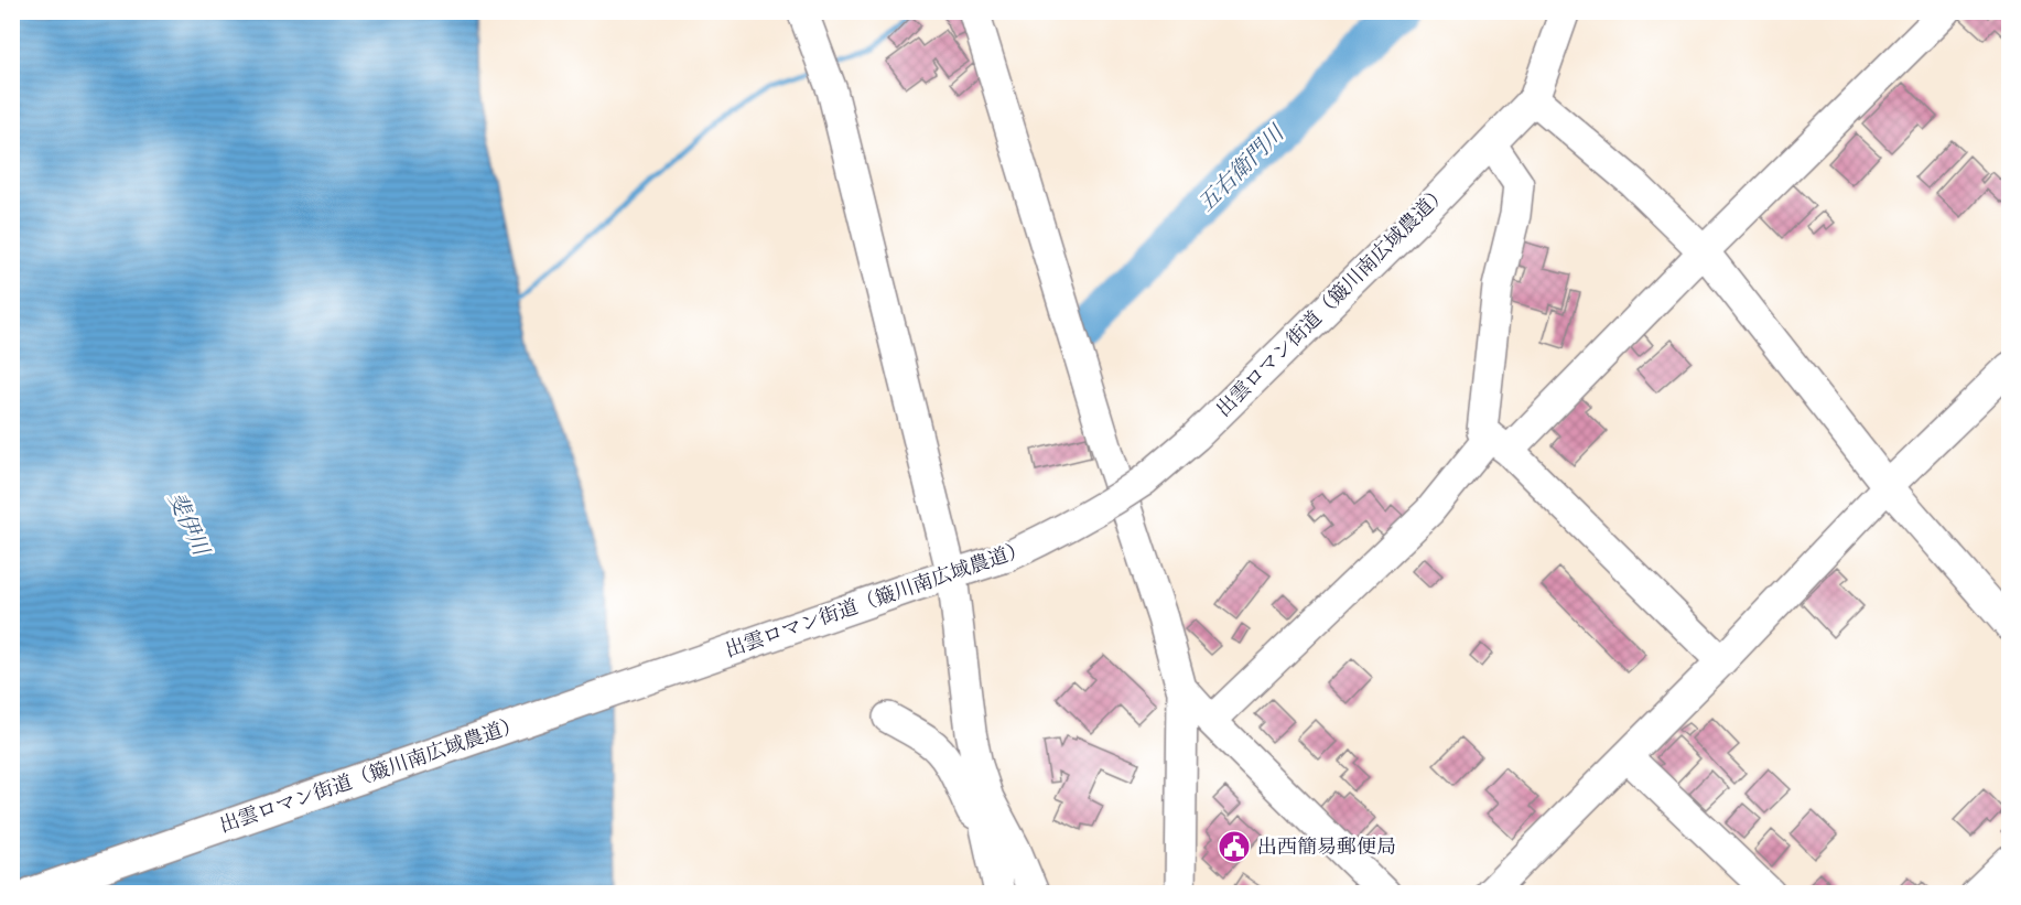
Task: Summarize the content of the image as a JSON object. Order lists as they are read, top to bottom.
{
  "streets": {
    "street": ["出雲ロマン街道（簸川南広域農道）"]
  },
  "water": ["五右衛門川", "斐伊川"],
  "places": {
    "public building": ["出西簡易郵便局"]
  }
}
